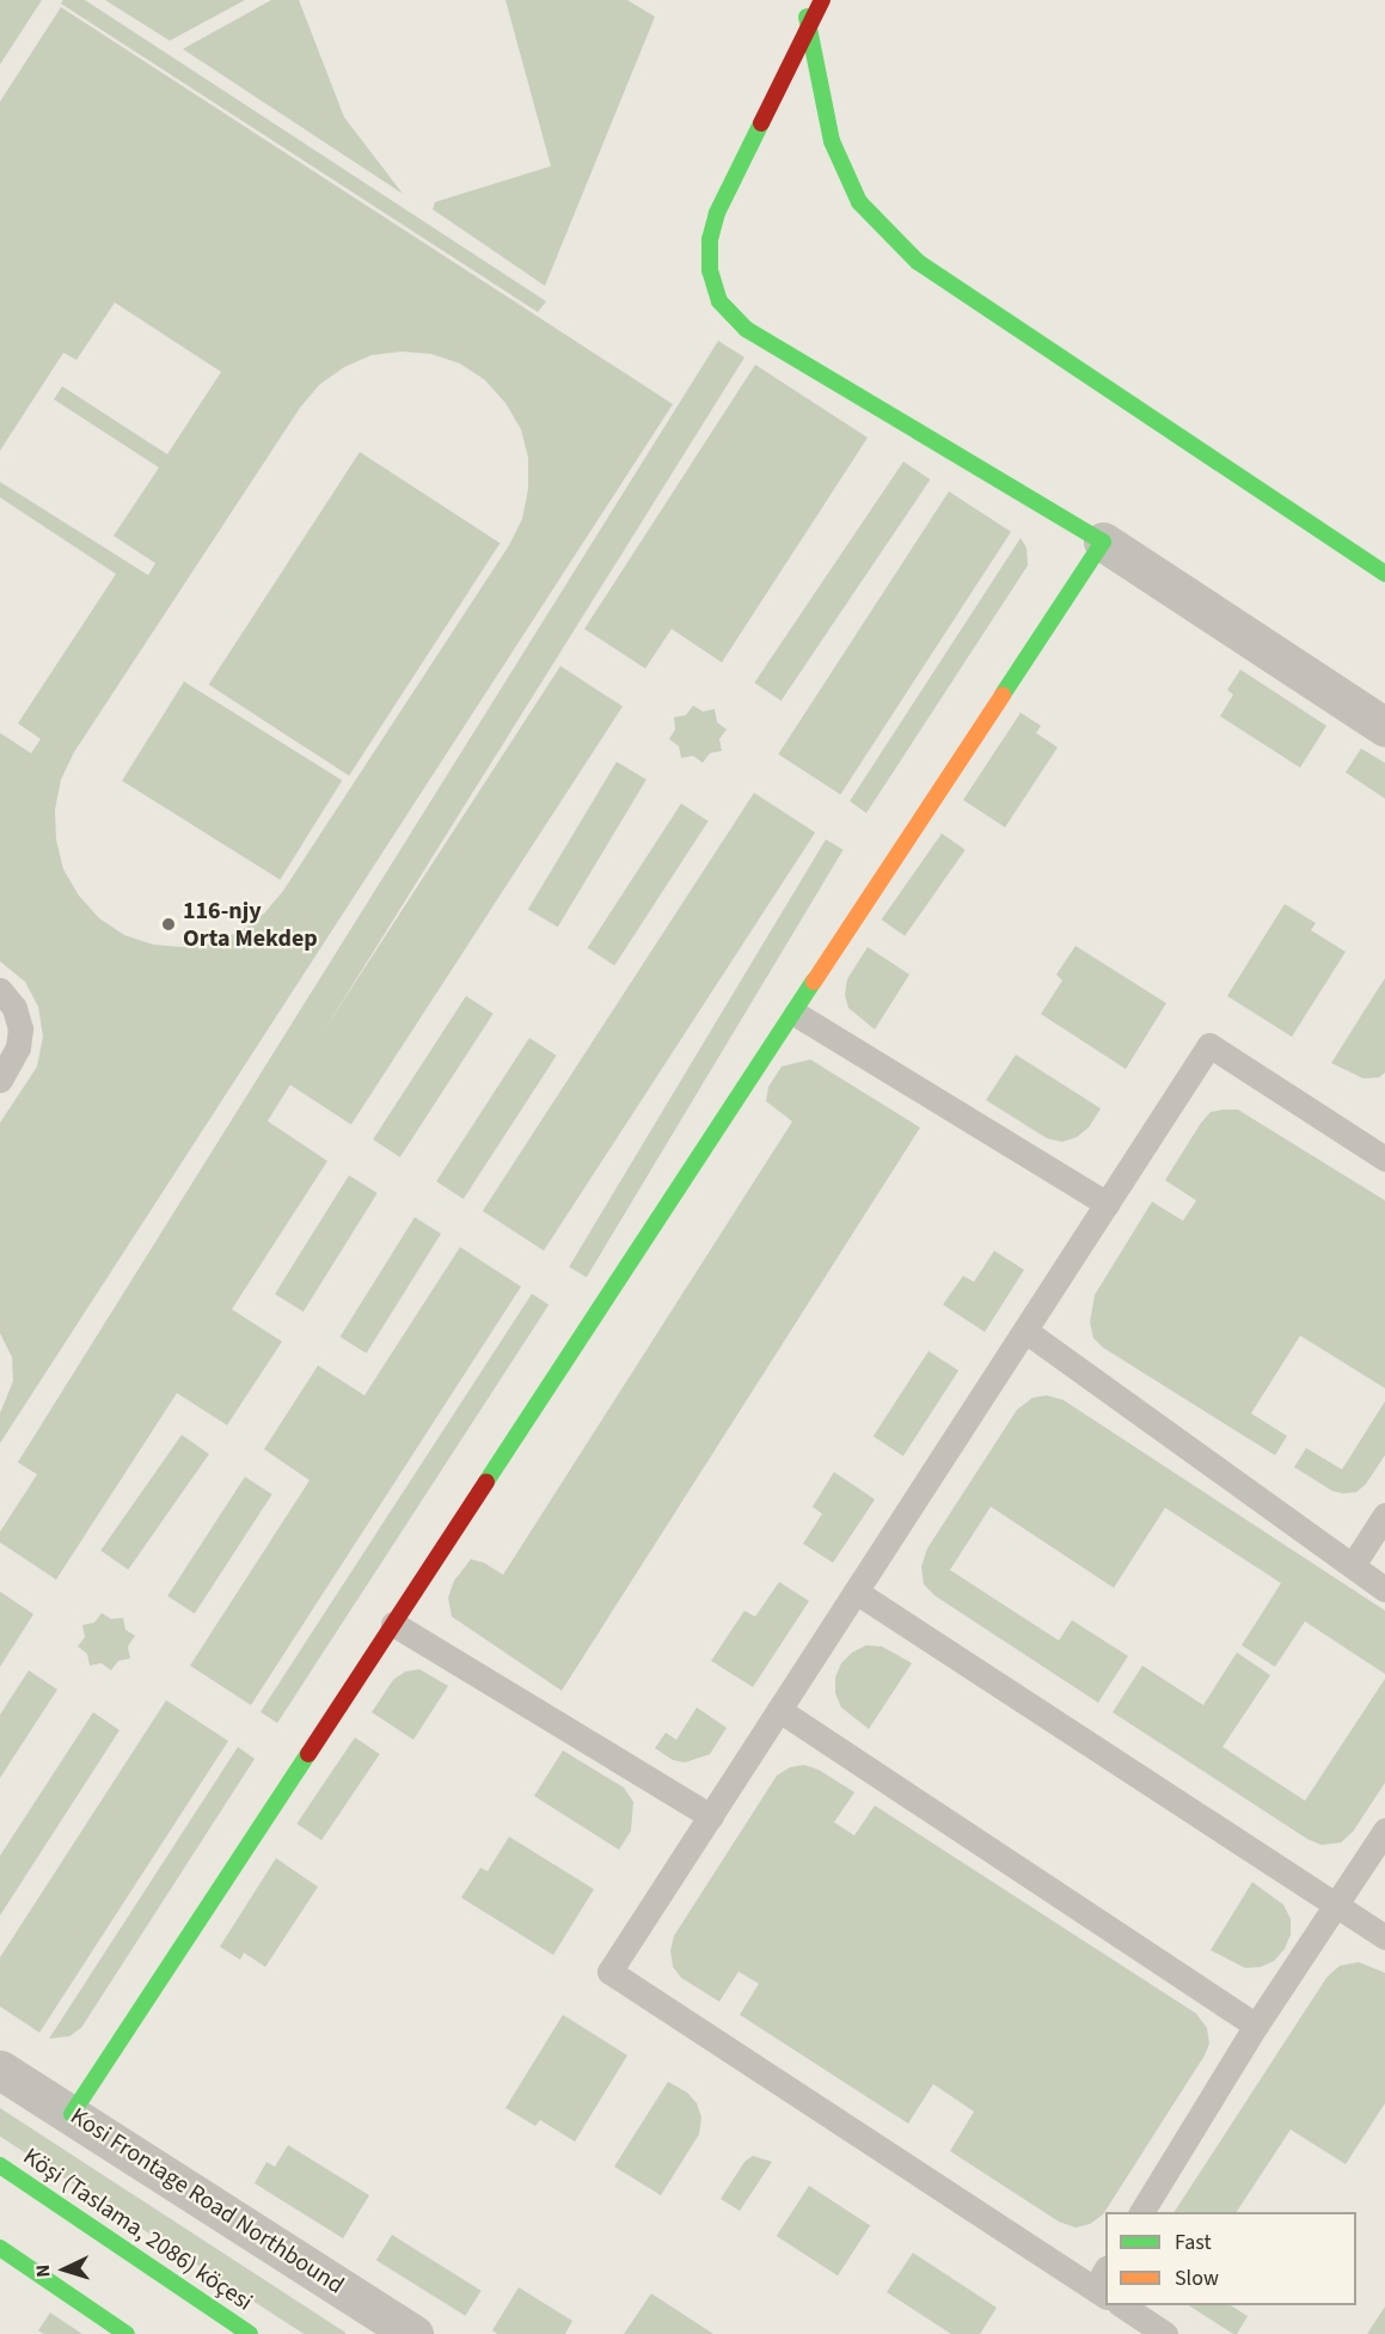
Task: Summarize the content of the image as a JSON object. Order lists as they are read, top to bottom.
{
  "streets": {
    "street": ["Kosi Frontage Road Northbound", "Köşi (Taslama, 2086) köçesi"]
  },
  "places": ["116-njy Orta Mekdep"],
  "legend": ["Fast", "Slow"],
  "north": "left"
}
